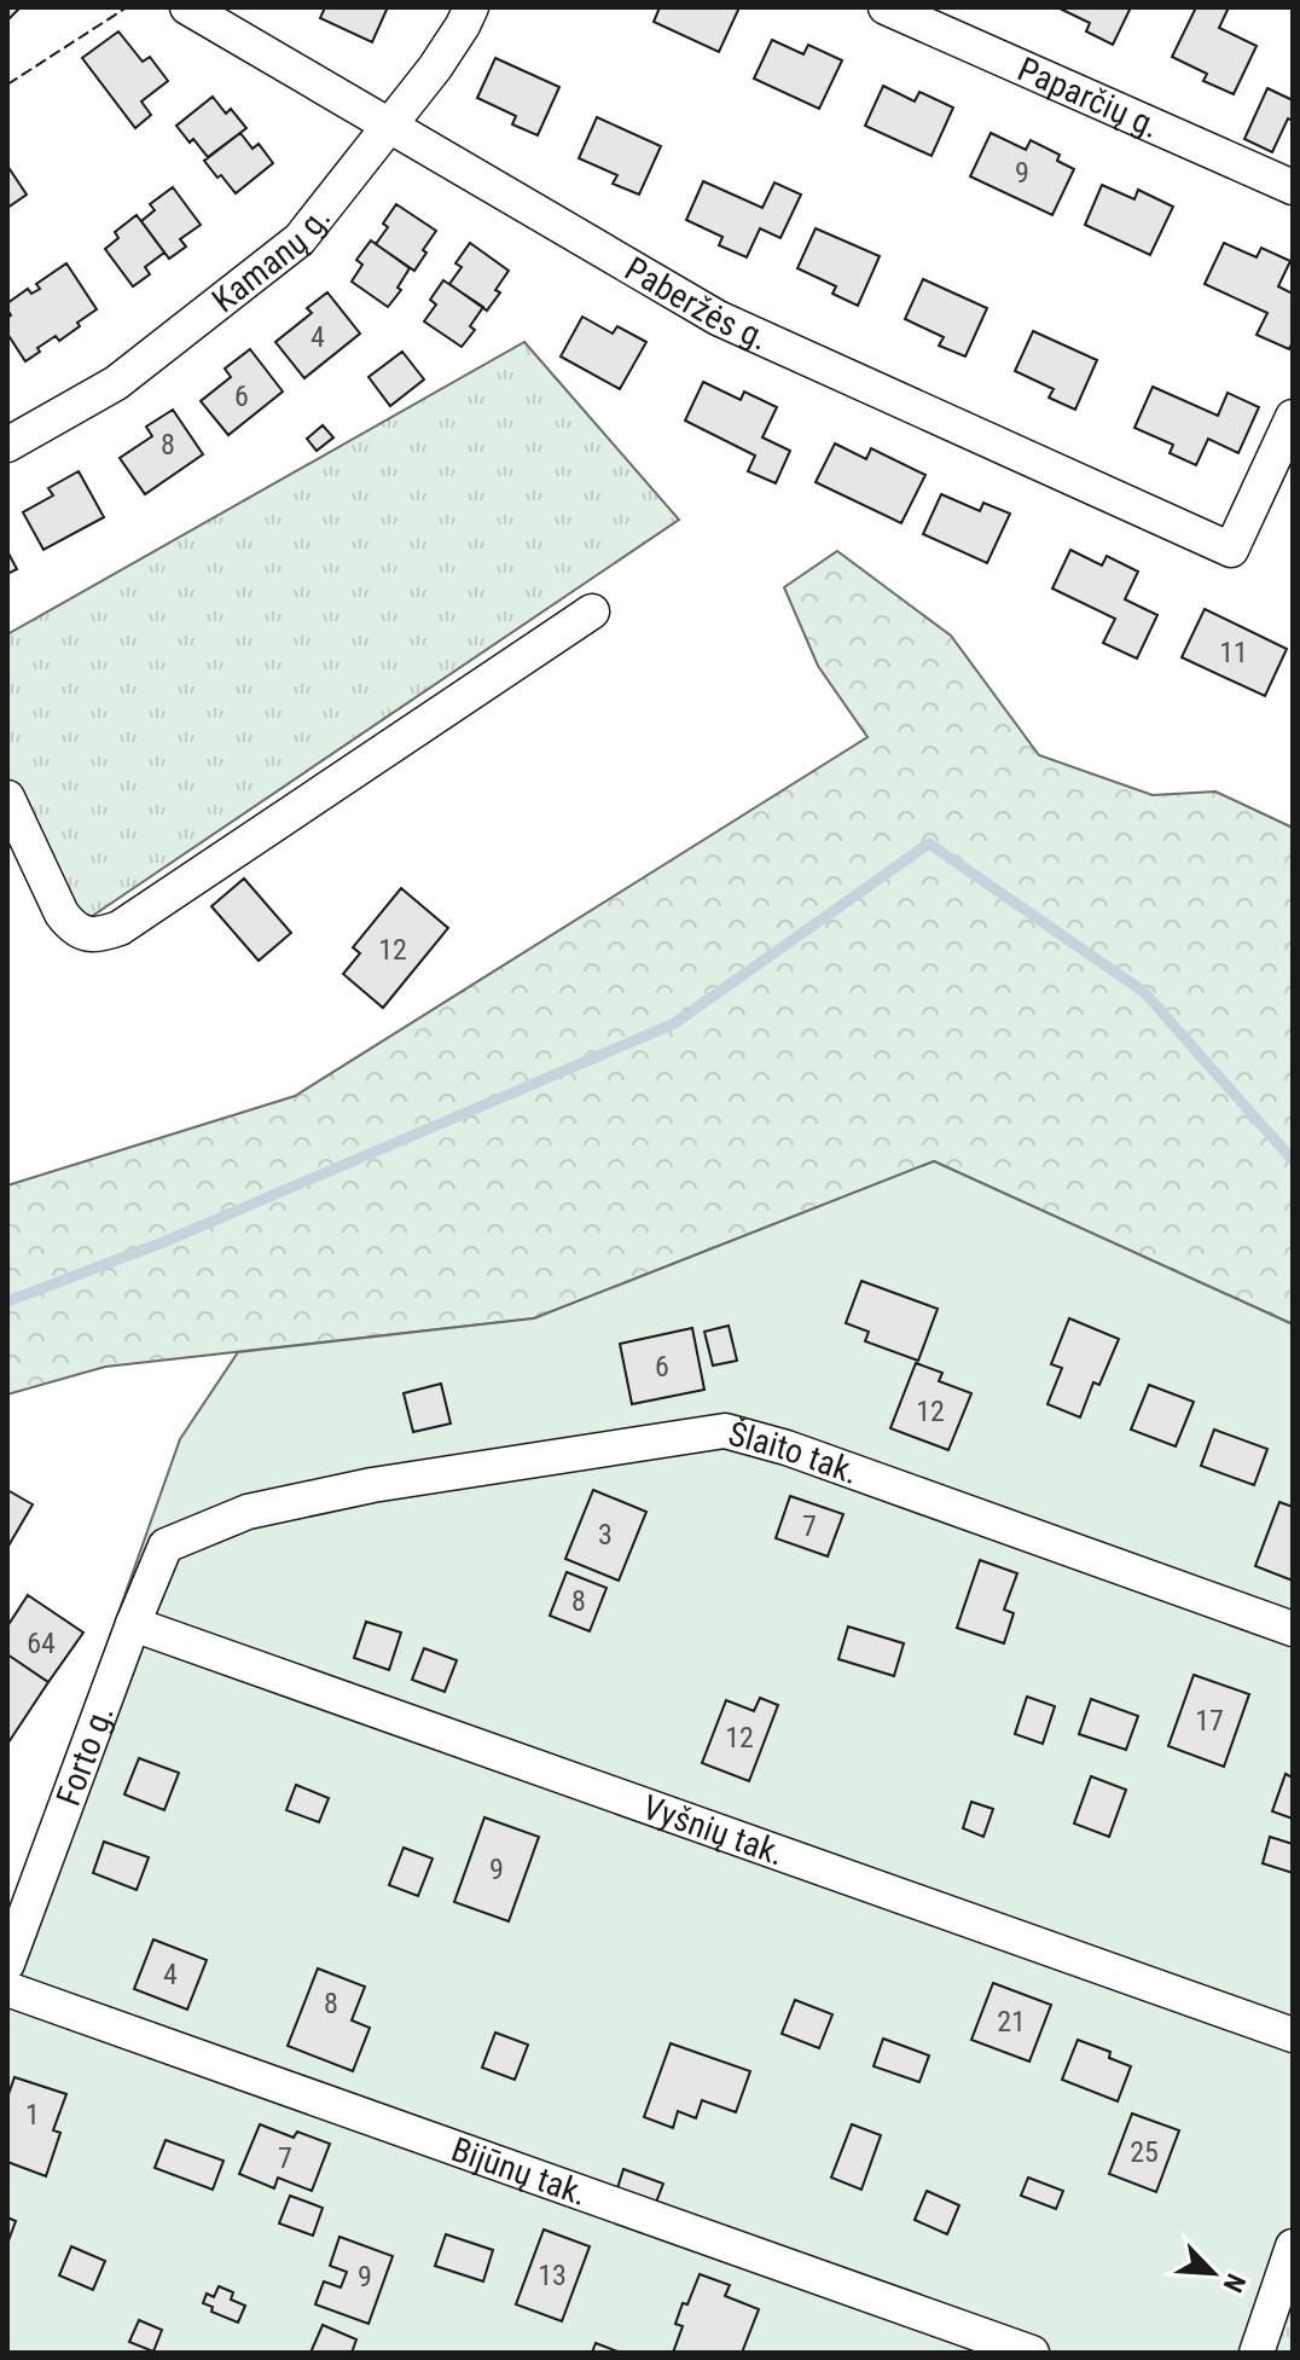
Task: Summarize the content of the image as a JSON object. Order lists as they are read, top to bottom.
{
  "streets": {
    "street": [
      "Paparčių g.",
      "Kamanų g.",
      "Paberžės g.",
      "Šlaito tak.",
      "Forto g.",
      "Vyšnių tak.",
      "Bijūnų tak."
    ]
  },
  "crossings": [
    ["Kamanų g.", "Paberžės g."],
    ["Šlaito tak.", "Forto g."],
    ["Forto g.", "Vyšnių tak."]
  ],
  "house_numbers": [
    "9",
    "4",
    "6",
    "8",
    "11",
    "12",
    "6",
    "12",
    "7",
    "3",
    "8",
    "64",
    "17",
    "12",
    "9",
    "4",
    "8",
    "21",
    "1",
    "25",
    "7",
    "13",
    "9"
  ],
  "north": "bottom right"
}
